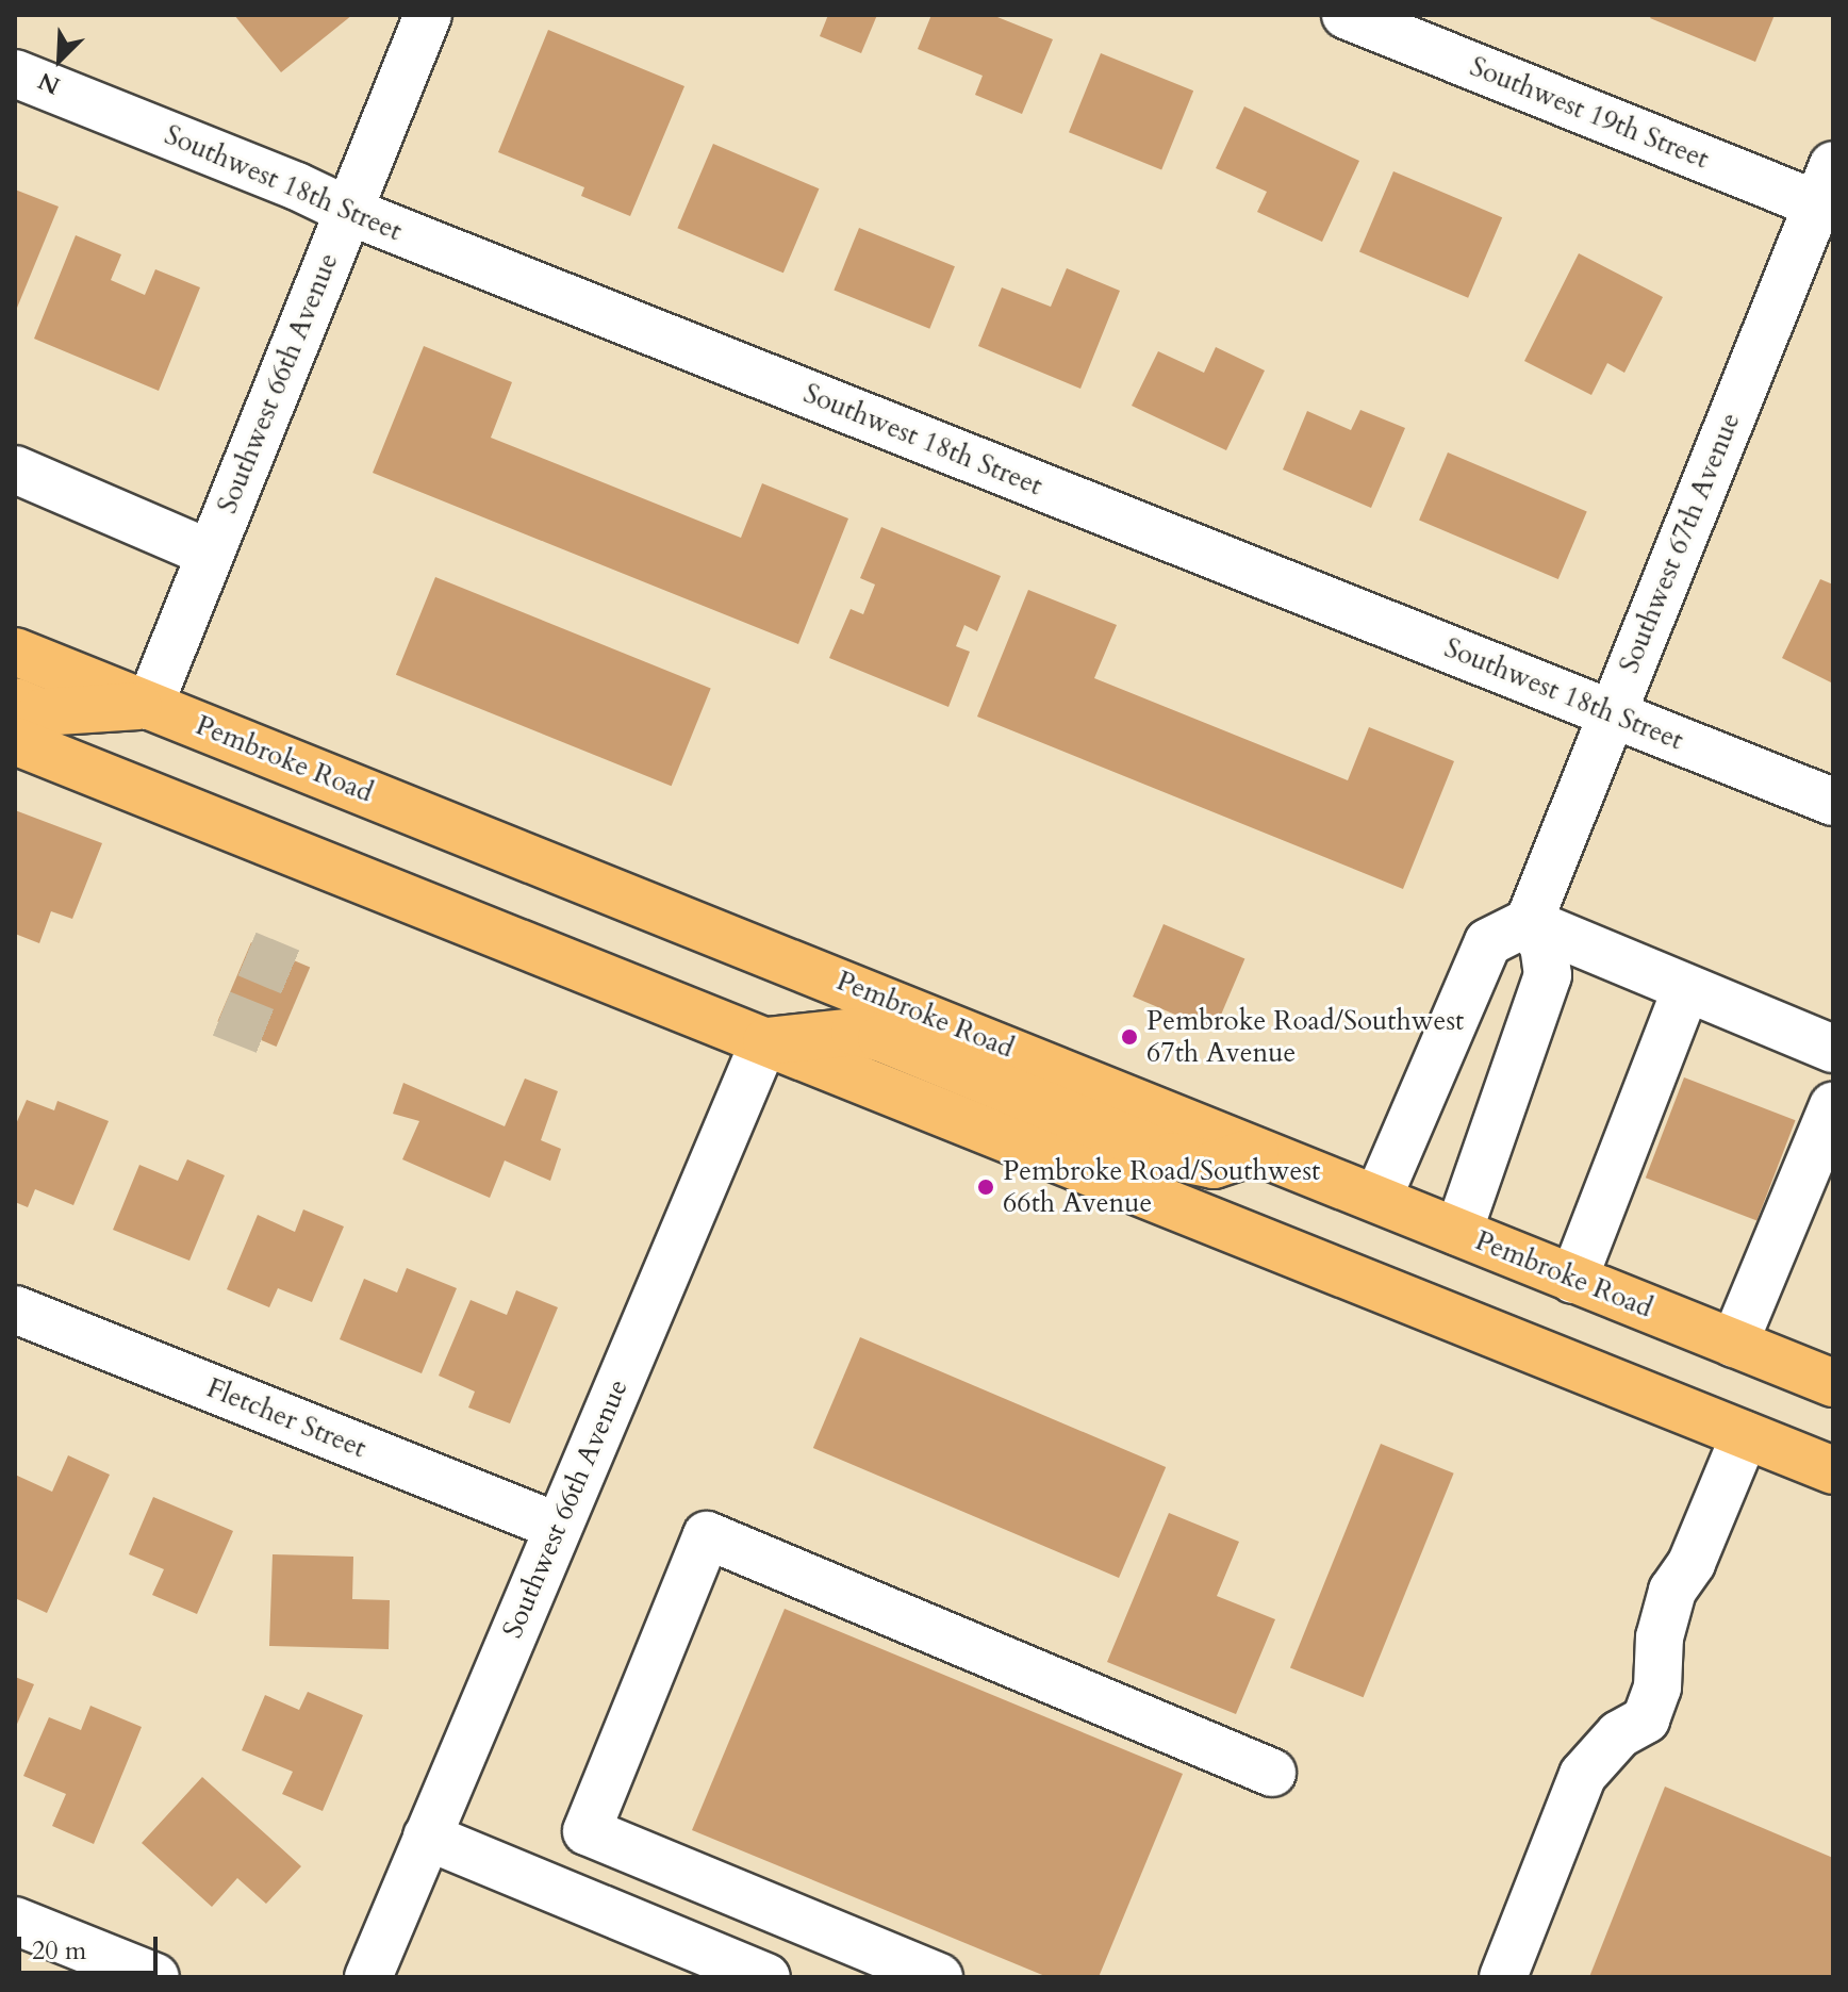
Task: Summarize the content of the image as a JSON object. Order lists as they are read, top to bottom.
{
  "streets": {
    "main road": ["Pembroke Road"],
    "street": [
      "Southwest 19th Street",
      "Southwest 18th Street",
      "Southwest 66th Avenue",
      "Southwest 67th Avenue",
      "Fletcher Street"
    ]
  },
  "crossings": [
    ["Southwest 19th Street", "Southwest 67th Avenue"],
    ["Southwest 18th Street", "Southwest 66th Avenue"],
    ["Southwest 18th Street", "Southwest 67th Avenue"],
    ["Southwest 66th Avenue", "Pembroke Road"],
    ["Southwest 66th Avenue", "Fletcher Street"]
  ],
  "places": ["Pembroke Road/Southwest 67th Avenue", "Pembroke Road/Southwest 66th Avenue"],
  "scale_bar": "20 m",
  "north": "bottom left"
}
